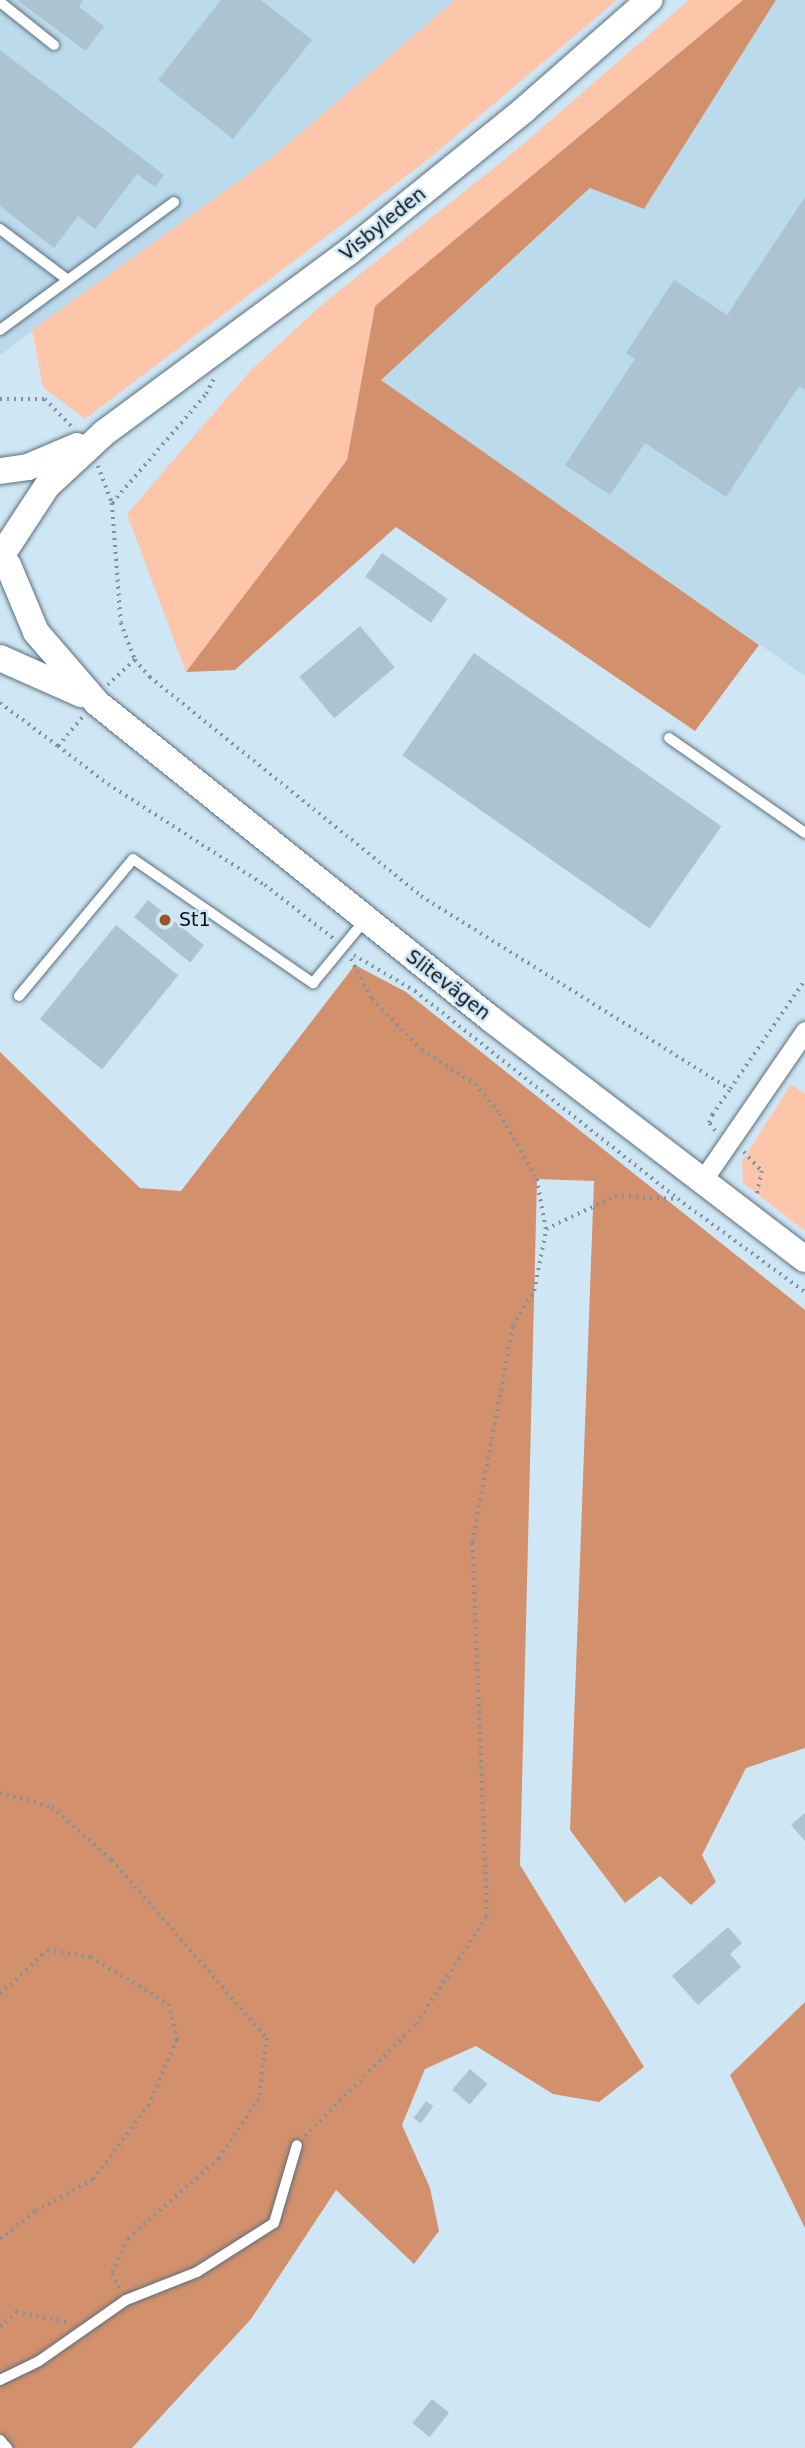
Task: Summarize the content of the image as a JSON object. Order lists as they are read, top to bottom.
{
  "streets": {
    "main road": ["Visbyleden", "Slitevägen"]
  },
  "crossings": [
    ["Visbyleden", "Slitevägen"]
  ],
  "places": ["St1"]
}
